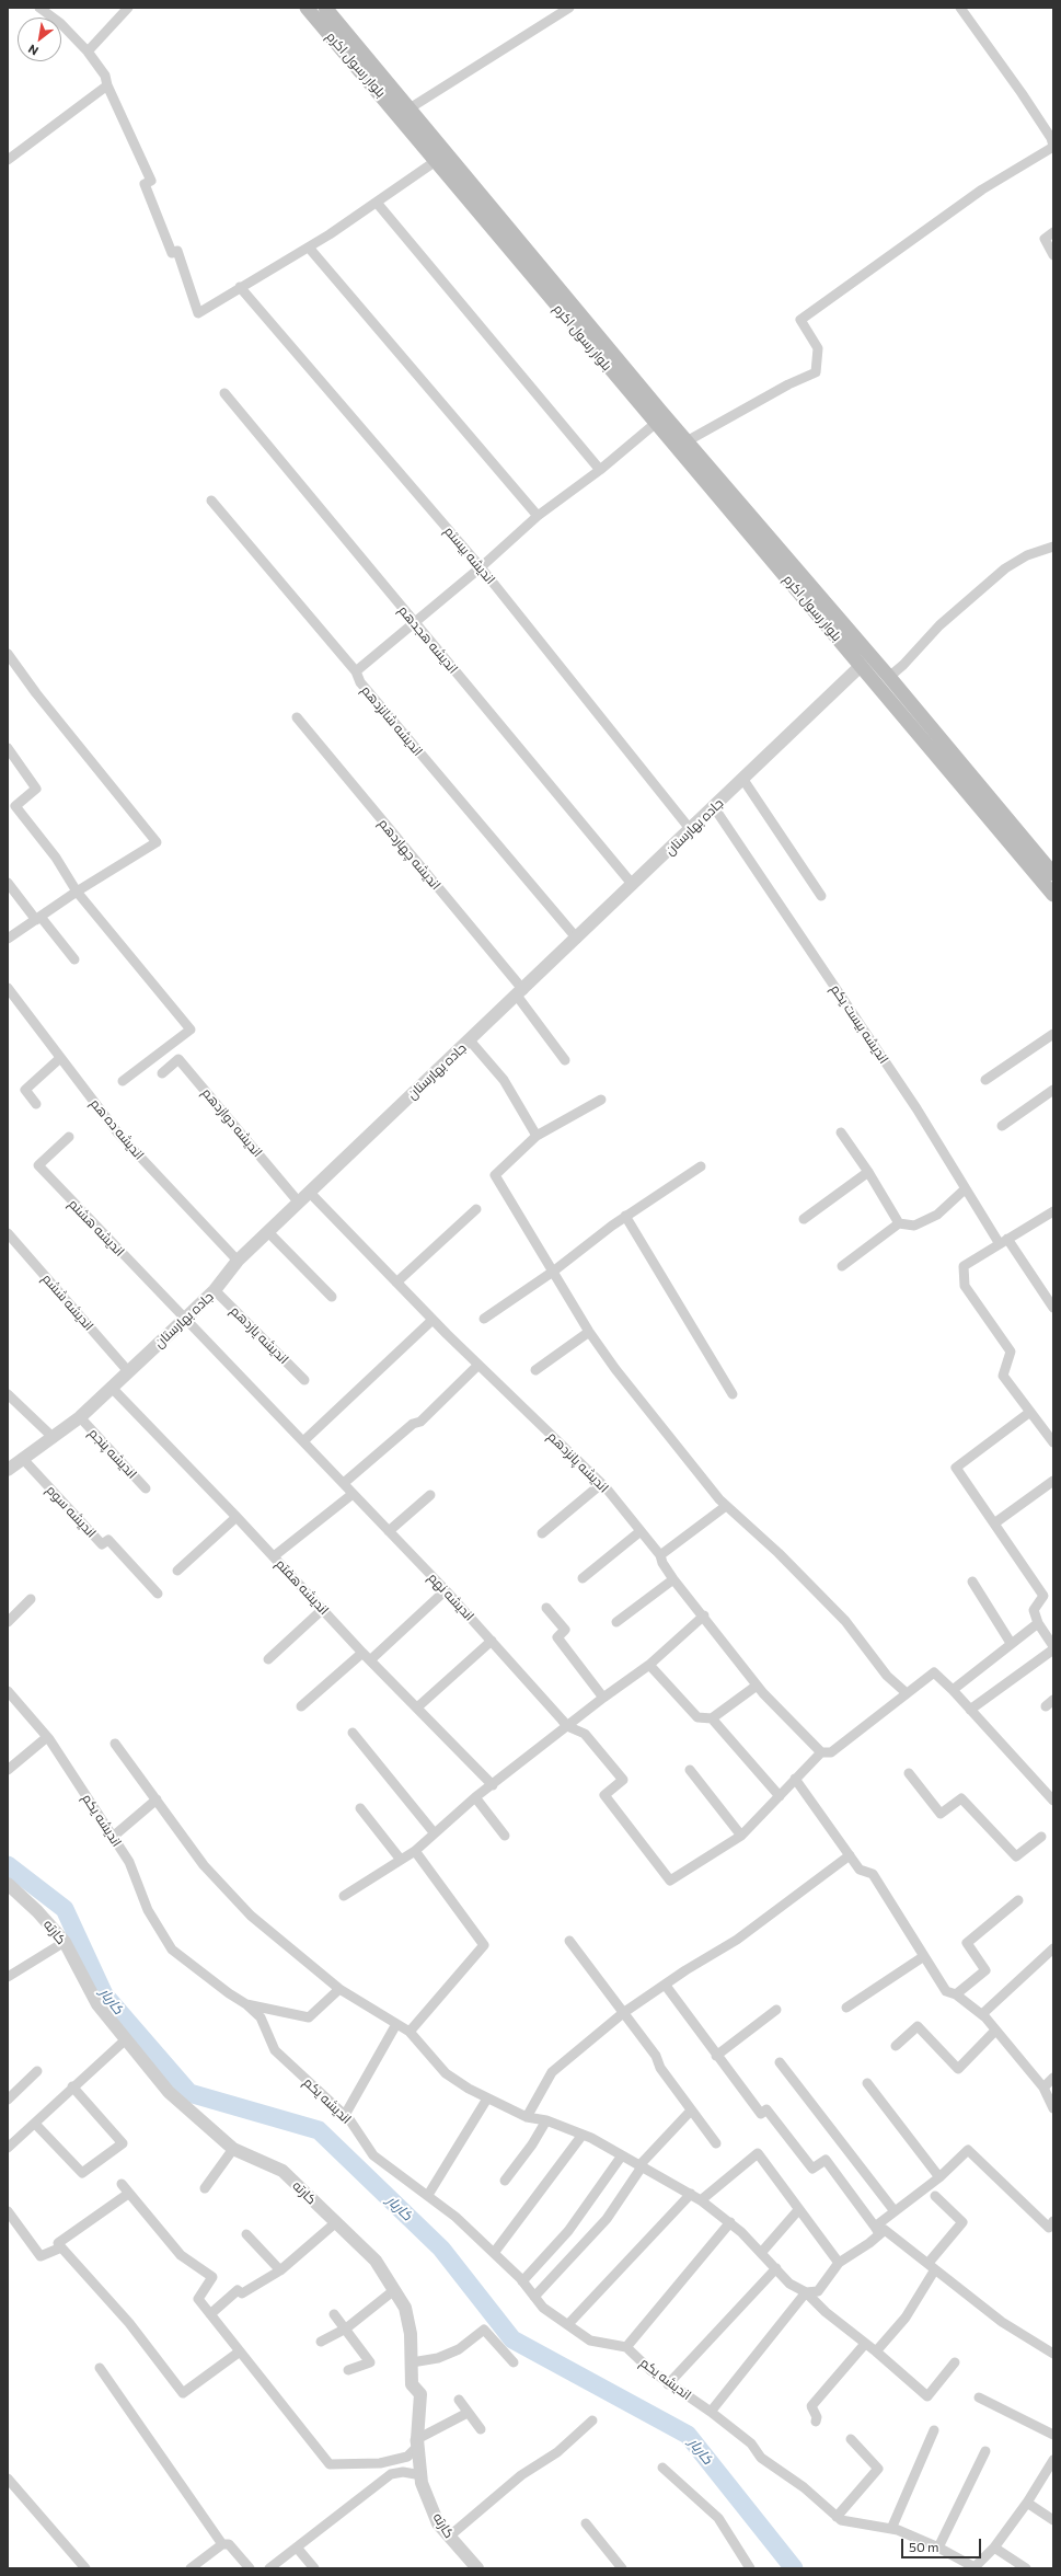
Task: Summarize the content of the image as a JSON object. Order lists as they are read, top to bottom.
{
  "streets": {
    "main road": ["بلوار رسول اکرم"],
    "street": [
      "اندیشه بیستم",
      "اندیشه هجدهم",
      "اندیشه شانزدهم",
      "جاده بهارستان",
      "اندیشه چهاردهم",
      "اندیشه بیست یکم",
      "اندیشه دوازدهم",
      "اندیشه ده هم",
      "اندیشه هشتم",
      "اندیشه ششم",
      "اندیشه یازدهم",
      "اندیشه پنجم",
      "اندیشه پانزدهم",
      "اندیشه سوم",
      "اندیشه هفتم",
      "اندیشه نهم",
      "اندیشه یکم",
      "کارته"
    ]
  },
  "crossings": [
    ["بلوار رسول اکرم", "جاده بهارستان"],
    ["اندیشه بیستم", "جاده بهارستان"],
    ["اندیشه هجدهم", "جاده بهارستان"],
    ["اندیشه شانزدهم", "جاده بهارستان"],
    ["جاده بهارستان", "اندیشه چهاردهم"],
    ["جاده بهارستان", "اندیشه بیست یکم"],
    ["جاده بهارستان", "اندیشه دوازدهم"],
    ["جاده بهارستان", "اندیشه ده هم"],
    ["جاده بهارستان", "اندیشه هشتم"],
    ["جاده بهارستان", "اندیشه ششم"],
    ["جاده بهارستان", "اندیشه یازدهم"],
    ["جاده بهارستان", "اندیشه پنجم"],
    ["جاده بهارستان", "اندیشه پانزدهم"],
    ["جاده بهارستان", "اندیشه سوم"],
    ["جاده بهارستان", "اندیشه هفتم"],
    ["جاده بهارستان", "اندیشه نهم"],
    ["اندیشه هشتم", "اندیشه نهم"]
  ],
  "water": ["کاربار"],
  "scale_bar": "50 m",
  "north": "bottom left"
}
